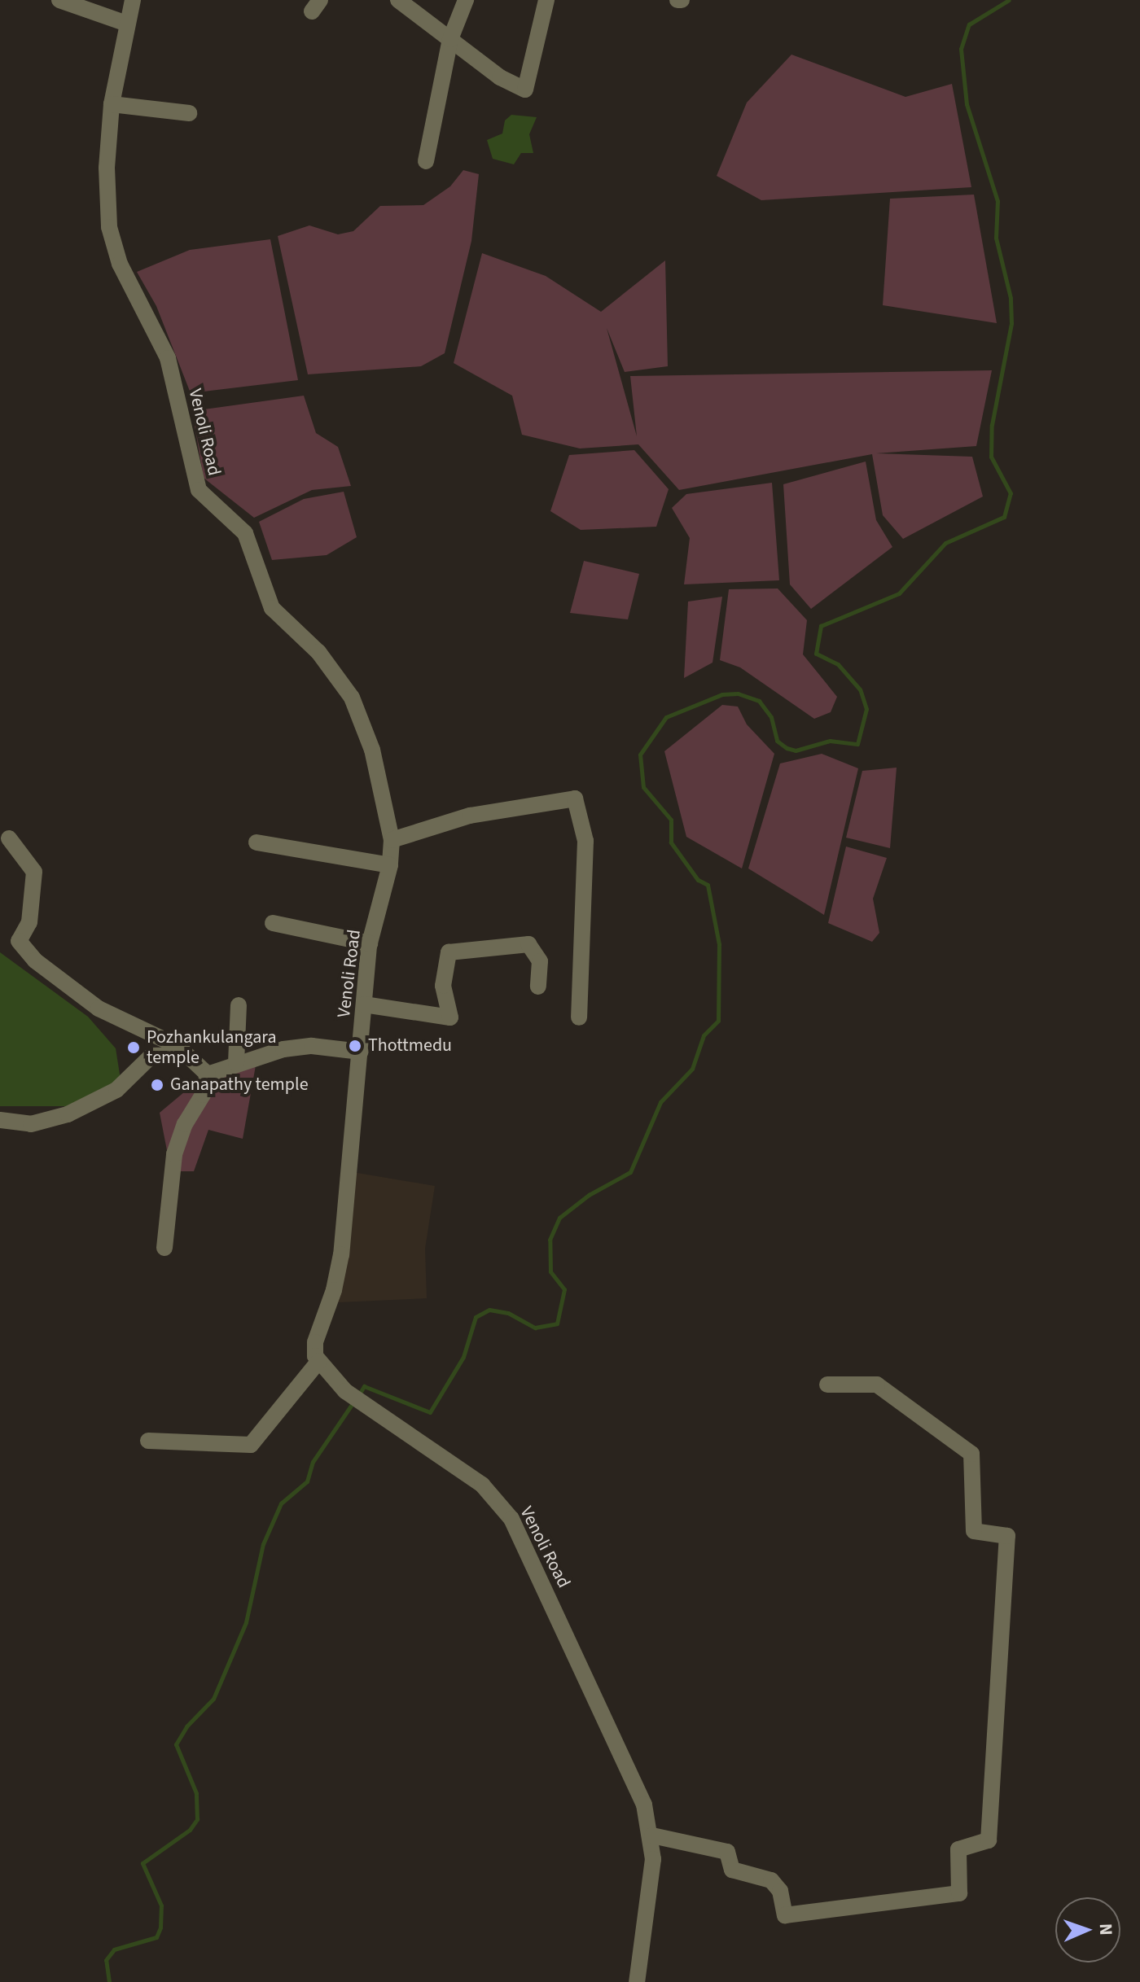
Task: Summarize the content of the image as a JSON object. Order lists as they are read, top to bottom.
{
  "streets": {
    "street": ["Venoli Road"]
  },
  "places": ["Thottmedu", "Pozhankulangara temple", "Ganapathy temple"],
  "north": "right"
}
